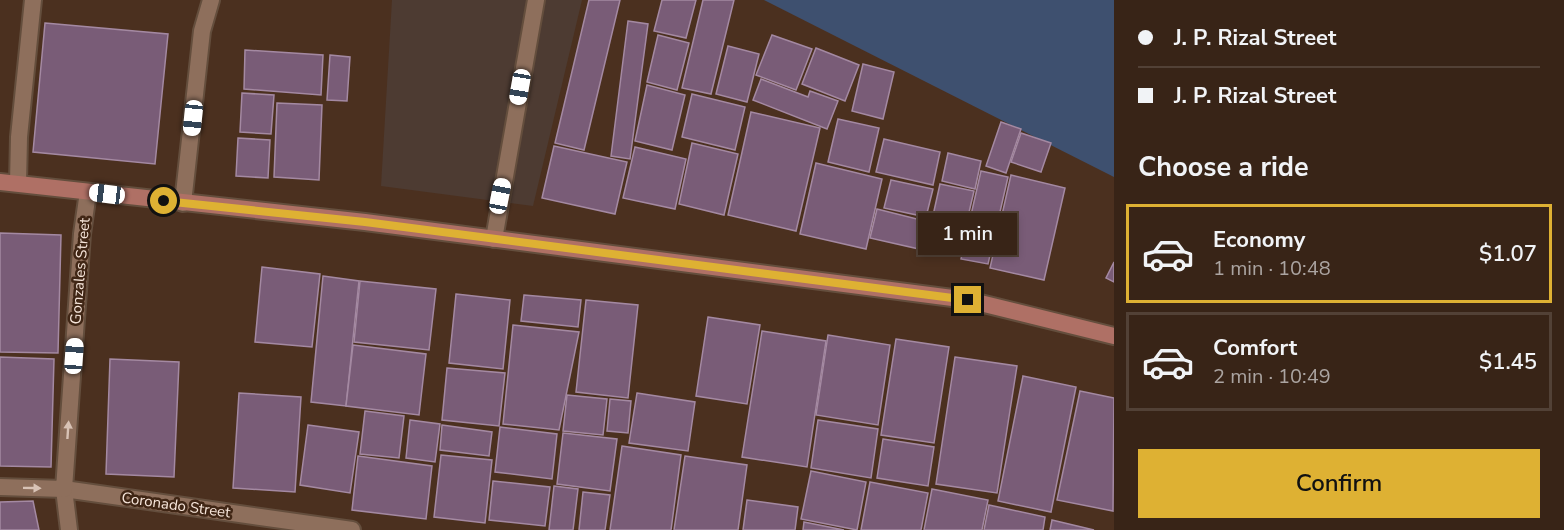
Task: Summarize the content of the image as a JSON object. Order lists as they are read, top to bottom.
{
  "streets": {
    "street": ["Gonzales Street", "Coronado Street"]
  },
  "crossings": [
    ["Gonzales Street", "Coronado Street"]
  ],
  "one_way": ["Gonzales Street"],
  "page": {
    "banner": ["J. P. Rizal Street", "J. P. Rizal Street"],
    "heading": "Choose a ride",
    "list": [
      {
        "name": "Economy",
        "note": "1 min · 10:48",
        "value": "$1.07"
      },
      {
        "name": "Comfort",
        "note": "2 min · 10:49",
        "value": "$1.45"
      }
    ],
    "bubble": "1 min",
    "buttons": "Confirm"
  }
}
